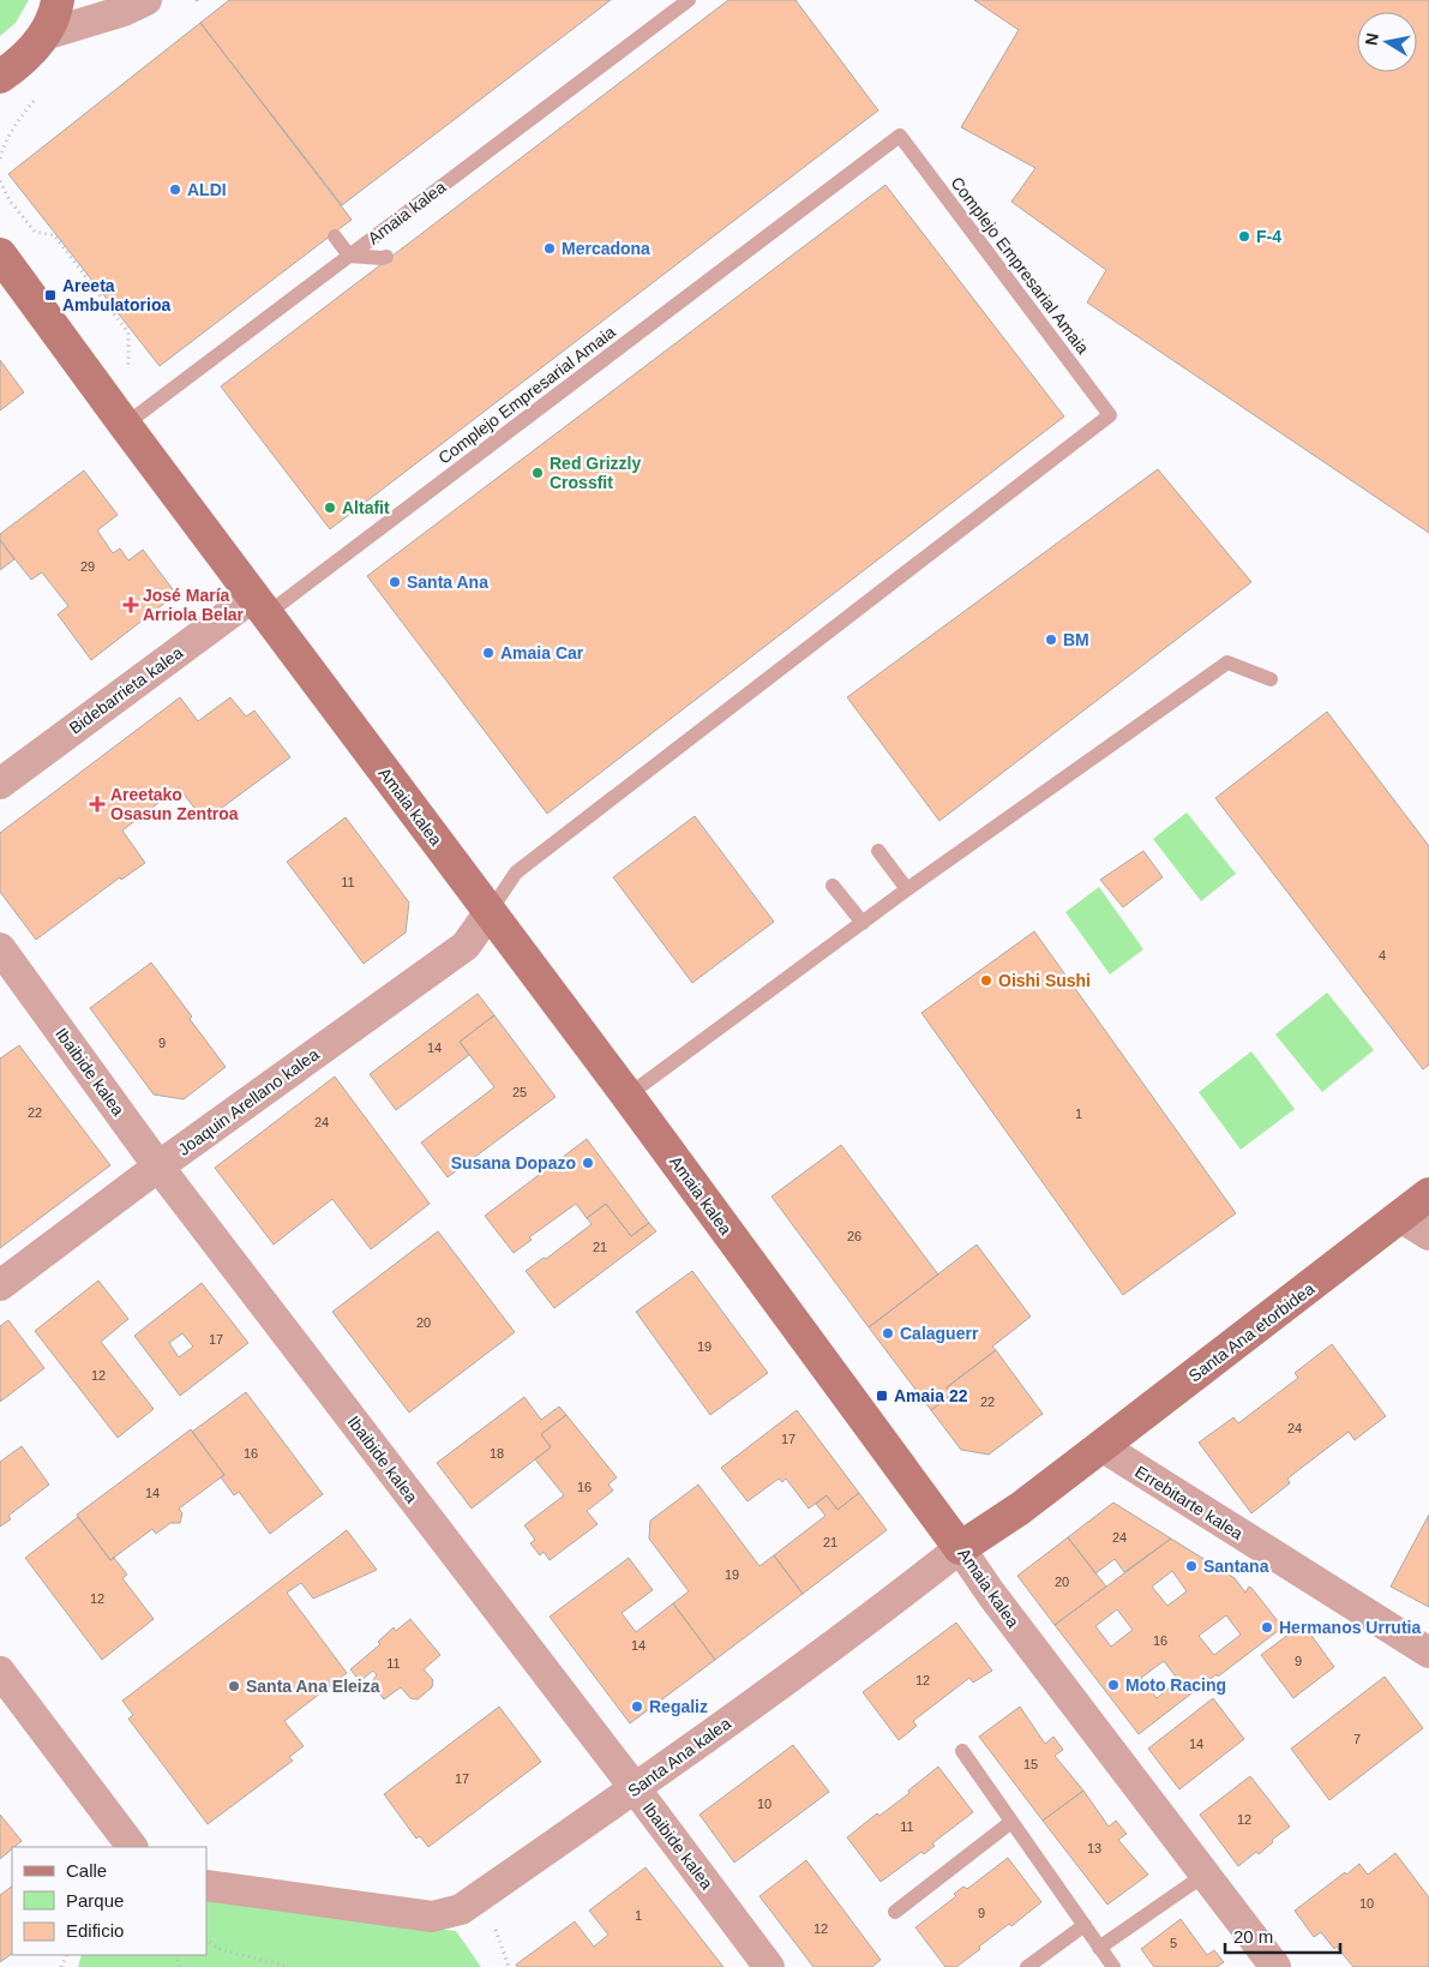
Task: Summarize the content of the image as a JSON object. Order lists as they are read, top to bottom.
{
  "streets": {
    "street": [
      "Amaia kalea",
      "Bidebarrieta kalea",
      "Ibaibide kalea",
      "Joaquin Arellano kalea",
      "Santa Ana etorbidea",
      "Errebitarte kalea",
      "Santa Ana kalea"
    ],
    "lane": ["Complejo Empresarial Amaia"]
  },
  "crossings": [
    ["Amaia kalea", "Complejo Empresarial Amaia"],
    ["Amaia kalea", "Bidebarrieta kalea"],
    ["Amaia kalea", "Joaquin Arellano kalea"],
    ["Amaia kalea", "Santa Ana kalea"],
    ["Complejo Empresarial Amaia", "Bidebarrieta kalea"],
    ["Complejo Empresarial Amaia", "Joaquin Arellano kalea"],
    ["Ibaibide kalea", "Joaquin Arellano kalea"],
    ["Ibaibide kalea", "Santa Ana kalea"],
    ["Santa Ana etorbidea", "Errebitarte kalea"],
    ["Santa Ana etorbidea", "Santa Ana kalea"],
    ["Errebitarte kalea", "Santa Ana kalea"]
  ],
  "places": {
    "other": [
      "ALDI",
      "F-4",
      "Mercadona",
      "Red Grizzly Crossfit",
      "Altafit",
      "Santa Ana",
      "BM",
      "Amaia Car",
      "Oishi Sushi",
      "Susana Dopazo",
      "Calaguerr",
      "Santana",
      "Hermanos Urrutia",
      "Moto Racing",
      "Santa Ana Eleiza",
      "Regaliz"
    ],
    "transit": ["Areeta Ambulatorioa", "Amaia 22"],
    "health": ["José María Arriola Belar", "Areetako Osasun Zentroa"]
  },
  "house_numbers": [
    "29",
    "11",
    "4",
    "9",
    "14",
    "25",
    "22",
    "1",
    "24",
    "26",
    "21",
    "20",
    "17",
    "19",
    "12",
    "22",
    "24",
    "17",
    "16",
    "18",
    "16",
    "14",
    "24",
    "21",
    "19",
    "20",
    "12",
    "16",
    "14",
    "9",
    "11",
    "12",
    "7",
    "14",
    "15",
    "17",
    "10",
    "12",
    "11",
    "13",
    "10",
    "9",
    "1",
    "12",
    "5"
  ],
  "legend": ["Calle", "Parque", "Edificio"],
  "scale_bar": "20 m",
  "north": "left"
}
